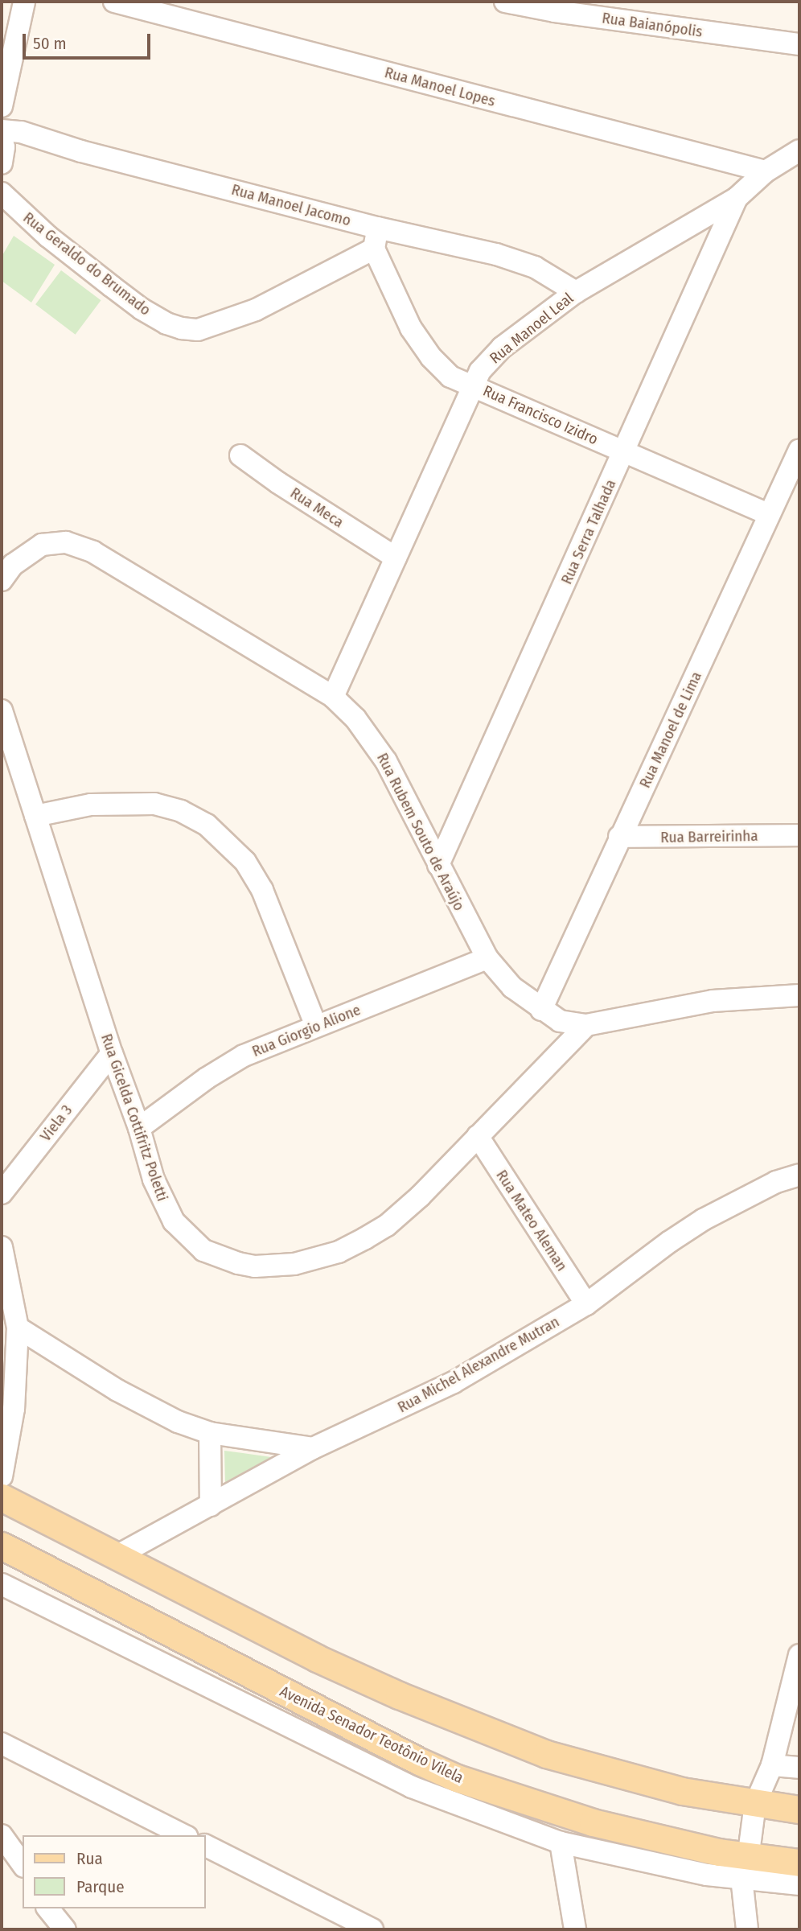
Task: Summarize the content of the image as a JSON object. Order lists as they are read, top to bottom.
{
  "streets": {
    "main road": ["Avenida Senador Teotônio Vilela"],
    "street": [
      "Rua Baianópolis",
      "Rua Manoel Lopes",
      "Rua Manoel Jacomo",
      "Rua Geraldo do Brumado",
      "Rua Manoel Leal",
      "Rua Francisco Izidro",
      "Rua Meca",
      "Rua Serra Talhada",
      "Rua Manoel de Lima",
      "Rua Rubem Souto de Araújo",
      "Rua Barreirinha",
      "Rua Giorgio Alione",
      "Rua Gicelda Cottifritz Poletti",
      "Viela 3",
      "Rua Mateo Aleman",
      "Rua Michel Alexandre Mutran"
    ]
  },
  "crossings": [
    ["Rua Manoel Lopes", "Rua Manoel Leal"],
    ["Rua Manoel Jacomo", "Rua Geraldo do Brumado"],
    ["Rua Manoel Jacomo", "Rua Manoel Leal"],
    ["Rua Manoel Jacomo", "Rua Francisco Izidro"],
    ["Rua Geraldo do Brumado", "Rua Francisco Izidro"],
    ["Rua Manoel Leal", "Rua Francisco Izidro"],
    ["Rua Manoel Leal", "Rua Meca"],
    ["Rua Manoel Leal", "Rua Serra Talhada"],
    ["Rua Manoel Leal", "Rua Rubem Souto de Araújo"],
    ["Rua Francisco Izidro", "Rua Serra Talhada"],
    ["Rua Francisco Izidro", "Rua Manoel de Lima"],
    ["Rua Serra Talhada", "Rua Rubem Souto de Araújo"],
    ["Rua Manoel de Lima", "Rua Rubem Souto de Araújo"],
    ["Rua Manoel de Lima", "Rua Barreirinha"],
    ["Rua Rubem Souto de Araújo", "Rua Giorgio Alione"],
    ["Rua Rubem Souto de Araújo", "Rua Gicelda Cottifritz Poletti"],
    ["Rua Giorgio Alione", "Rua Gicelda Cottifritz Poletti"],
    ["Rua Gicelda Cottifritz Poletti", "Viela 3"],
    ["Rua Gicelda Cottifritz Poletti", "Rua Mateo Aleman"],
    ["Rua Mateo Aleman", "Rua Michel Alexandre Mutran"]
  ],
  "legend": ["Rua", "Parque"],
  "scale_bar": "50 m"
}
